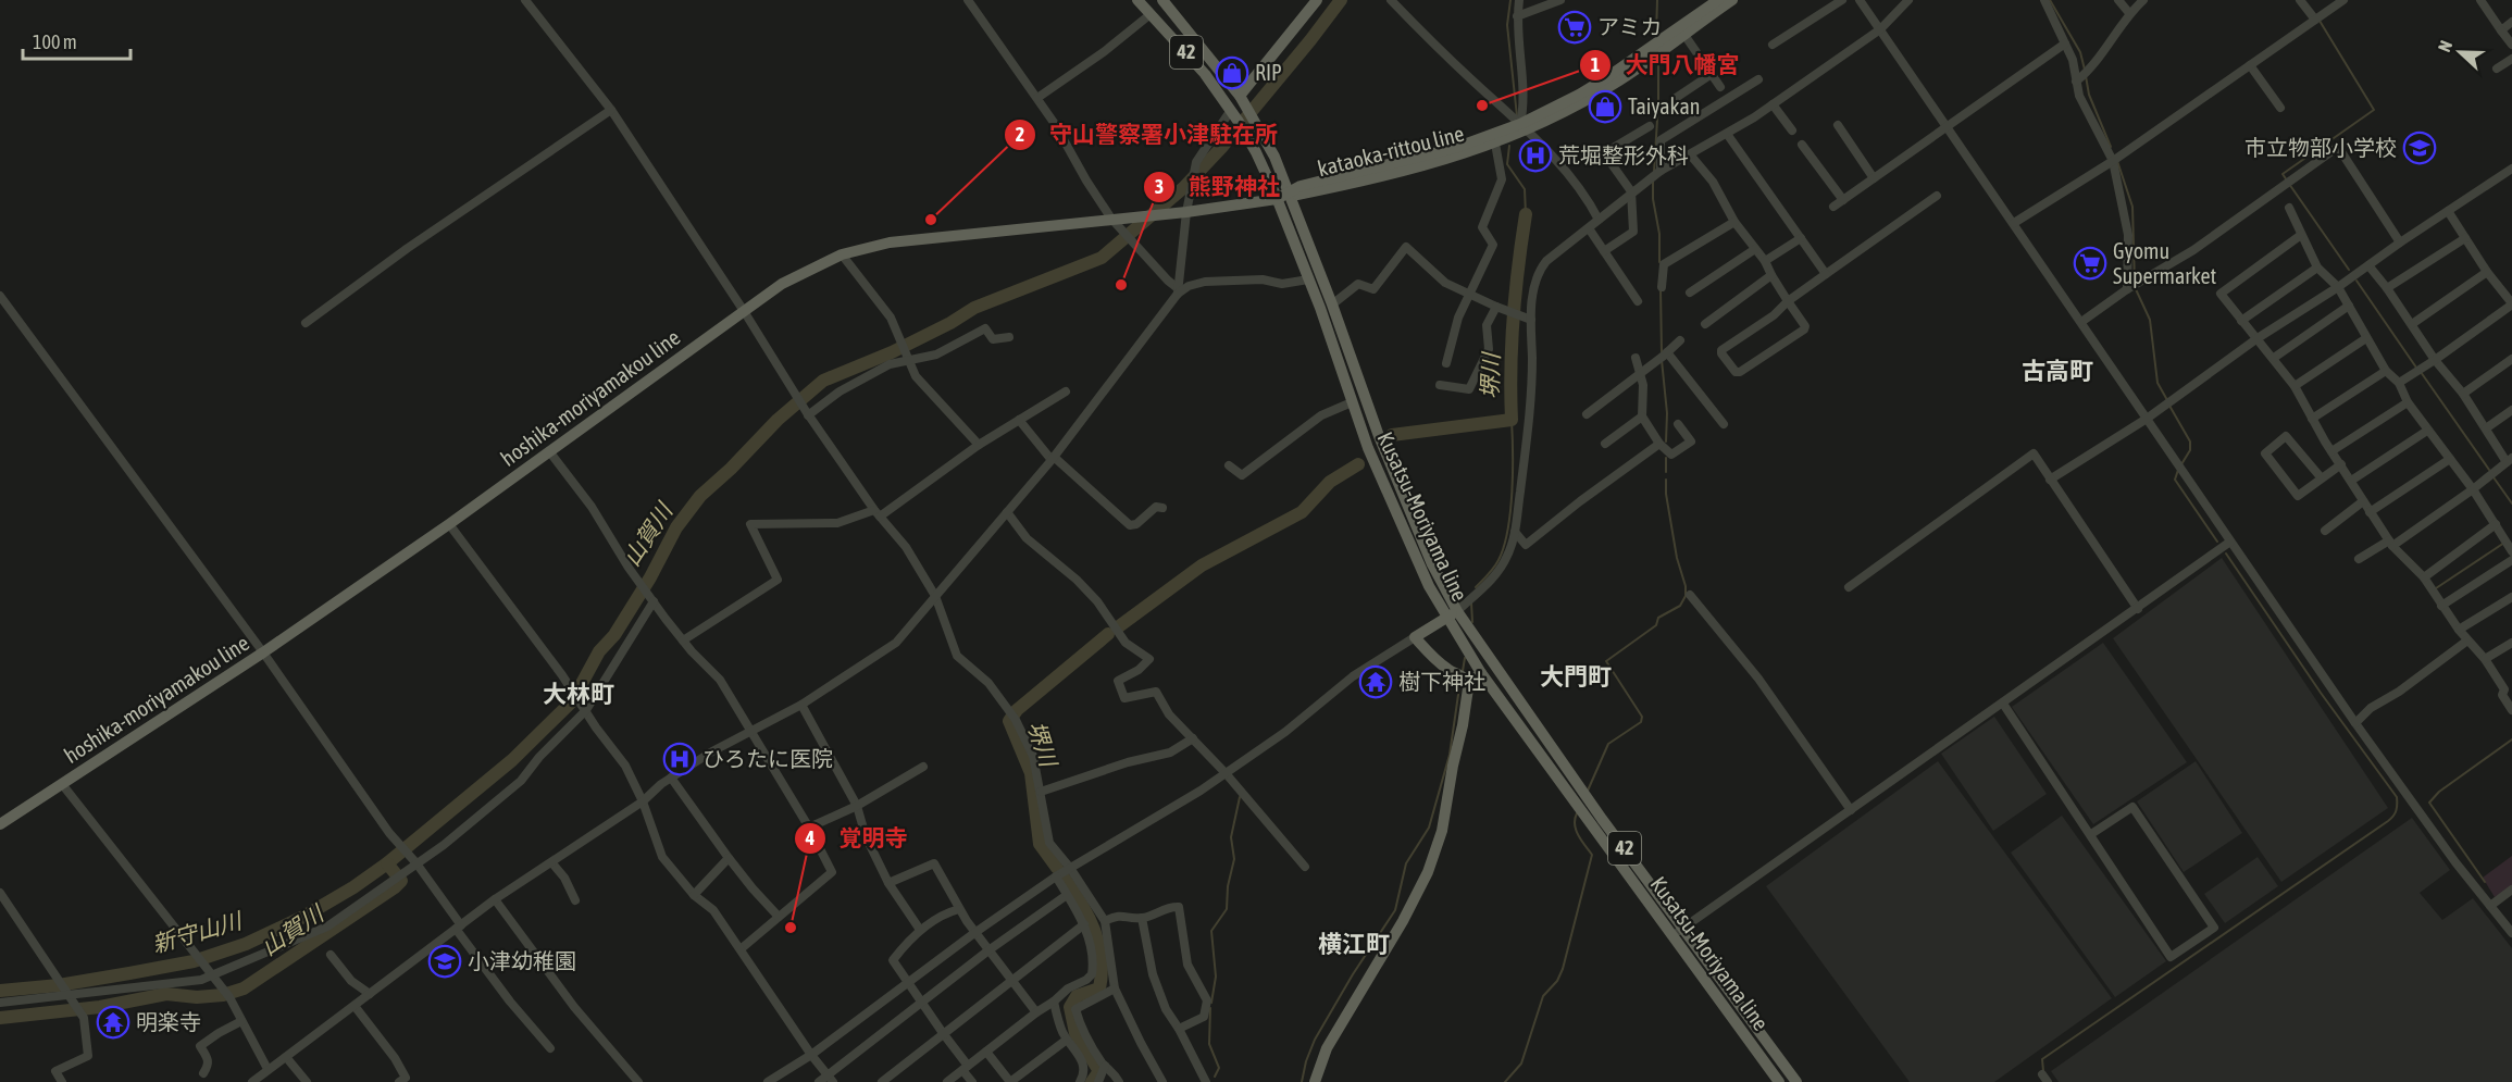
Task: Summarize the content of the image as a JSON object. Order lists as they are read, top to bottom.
{
  "streets": {
    "main road": [
      "42",
      "kataoka-rittou line",
      "hoshika-moriyamakou line",
      "Kusatsu-Moriyama line"
    ]
  },
  "crossings": [
    ["kataoka-rittou line", "hoshika-moriyamakou line"],
    ["kataoka-rittou line", "Kusatsu-Moriyama line"],
    ["hoshika-moriyamakou line", "Kusatsu-Moriyama line"]
  ],
  "districts": [
    "古高町",
    "大門町",
    "大林町",
    "横江町"
  ],
  "water": ["堺川", "山賀川", "新守山川"],
  "places": {
    "supermarket": ["アミカ", "Gyomu Supermarket"],
    "shop": ["RIP", "Taiyakan"],
    "other": [
      "大門八幡宮",
      "守山警察署小津駐在所",
      "熊野神社",
      "覚明寺"
    ],
    "school or university": ["市立物部小学校", "小津幼稚園"],
    "hospital": ["荒堀整形外科", "ひろたに医院"],
    "temple": ["樹下神社", "明楽寺"]
  },
  "scale_bar": "100 m",
  "north": "left"
}
